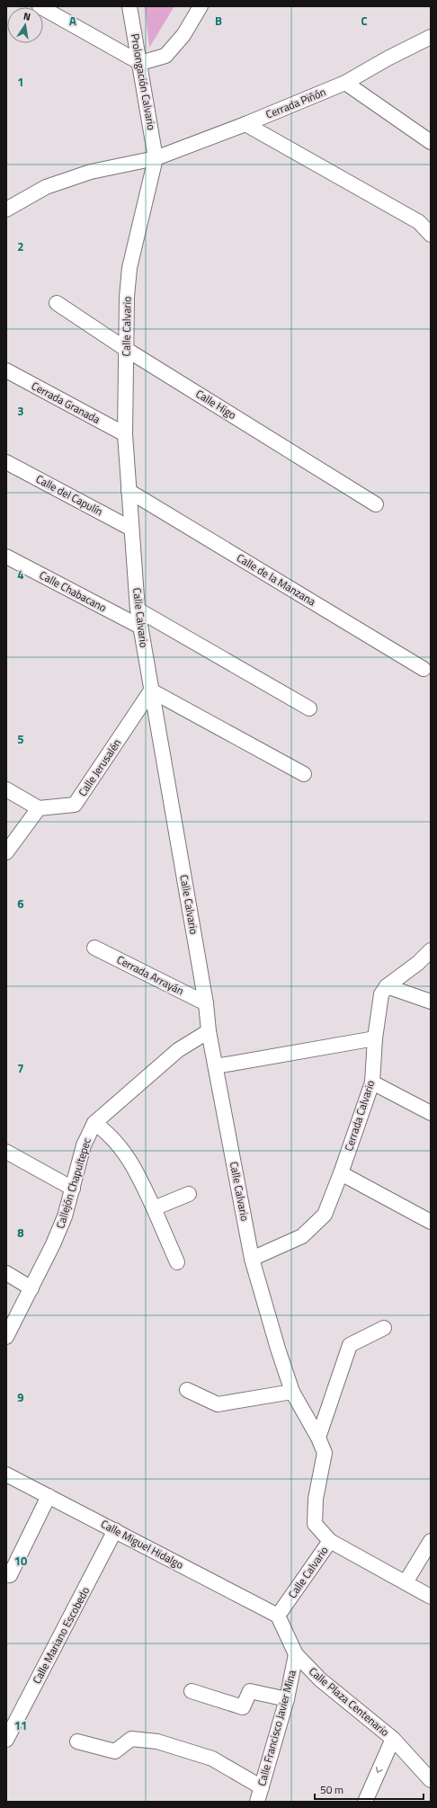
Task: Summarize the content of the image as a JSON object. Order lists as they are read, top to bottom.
{
  "streets": {
    "street": [
      "Prolongación Calvario",
      "Cerrada Piñón",
      "Calle Calvario",
      "Cerrada Granada",
      "Calle Higo",
      "Calle del Capulín",
      "Calle de la Manzana",
      "Calle Chabacano",
      "Calle Jerusalén",
      "Cerrada Arrayán",
      "Cerrada Calvario",
      "Callejón Chapultepec",
      "Calle Miguel Hidalgo",
      "Calle Mariano Escobedo",
      "Calle Plaza Centenario",
      "Calle Francisco Javier Mina"
    ]
  },
  "crossings": [
    ["Prolongación Calvario", "Cerrada Piñón"],
    ["Prolongación Calvario", "Calle Calvario"],
    ["Cerrada Piñón", "Calle Calvario"],
    ["Calle Calvario", "Cerrada Granada"],
    ["Calle Calvario", "Calle Higo"],
    ["Calle Calvario", "Calle del Capulín"],
    ["Calle Calvario", "Calle de la Manzana"],
    ["Calle Calvario", "Calle Chabacano"],
    ["Calle Calvario", "Calle Jerusalén"],
    ["Calle Calvario", "Cerrada Arrayán"],
    ["Calle Calvario", "Cerrada Calvario"],
    ["Calle Calvario", "Callejón Chapultepec"],
    ["Calle Calvario", "Calle Miguel Hidalgo"],
    ["Calle Calvario", "Calle Plaza Centenario"],
    ["Calle Miguel Hidalgo", "Calle Mariano Escobedo"],
    ["Calle Miguel Hidalgo", "Calle Plaza Centenario"],
    ["Calle Plaza Centenario", "Calle Francisco Javier Mina"]
  ],
  "scale_bar": "50 m",
  "north": "top",
  "grid": {
    "columns": ["A", "B", "C"],
    "rows": [
      "1",
      "2",
      "3",
      "4",
      "5",
      "6",
      "7",
      "8",
      "9",
      "10",
      "11"
    ]
  }
}
